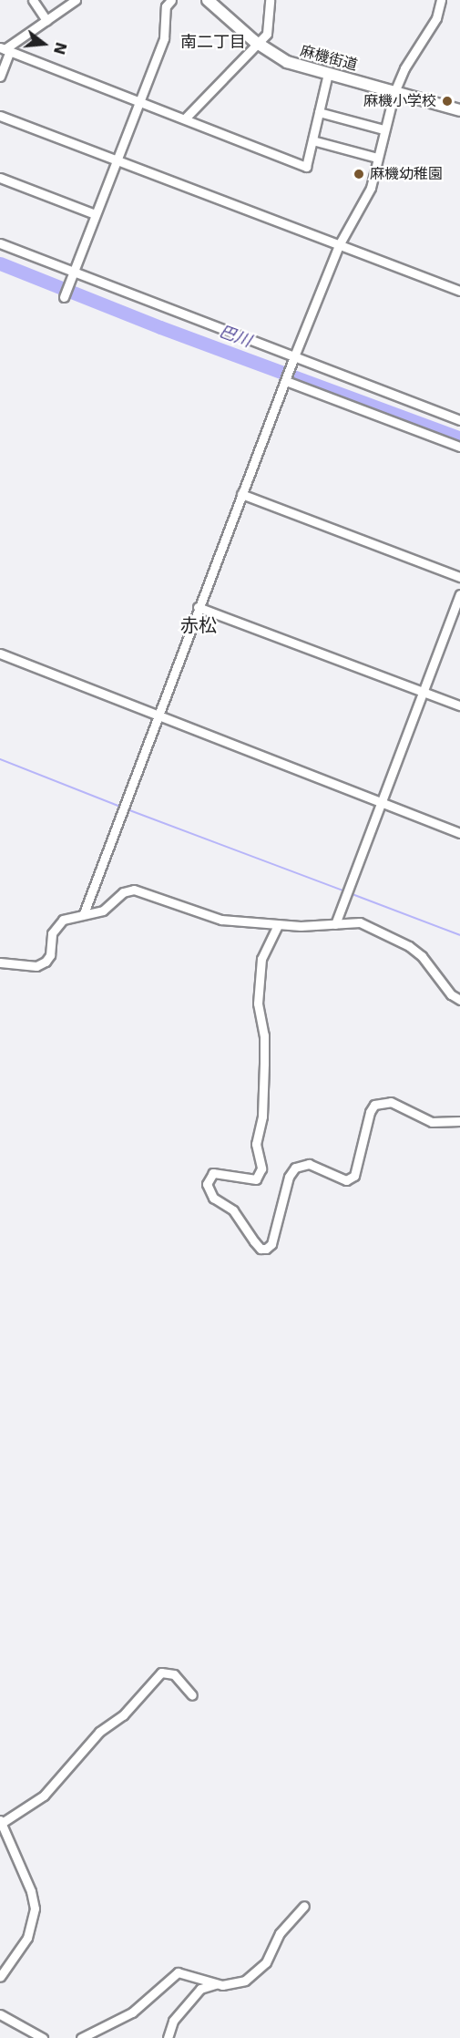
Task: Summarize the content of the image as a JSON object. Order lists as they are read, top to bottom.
{
  "streets": {
    "main road": ["麻機街道"]
  },
  "districts": ["南二丁目", "赤松"],
  "water": ["巴川"],
  "places": ["麻機小学校", "麻機幼稚園"],
  "north": "right"
}
